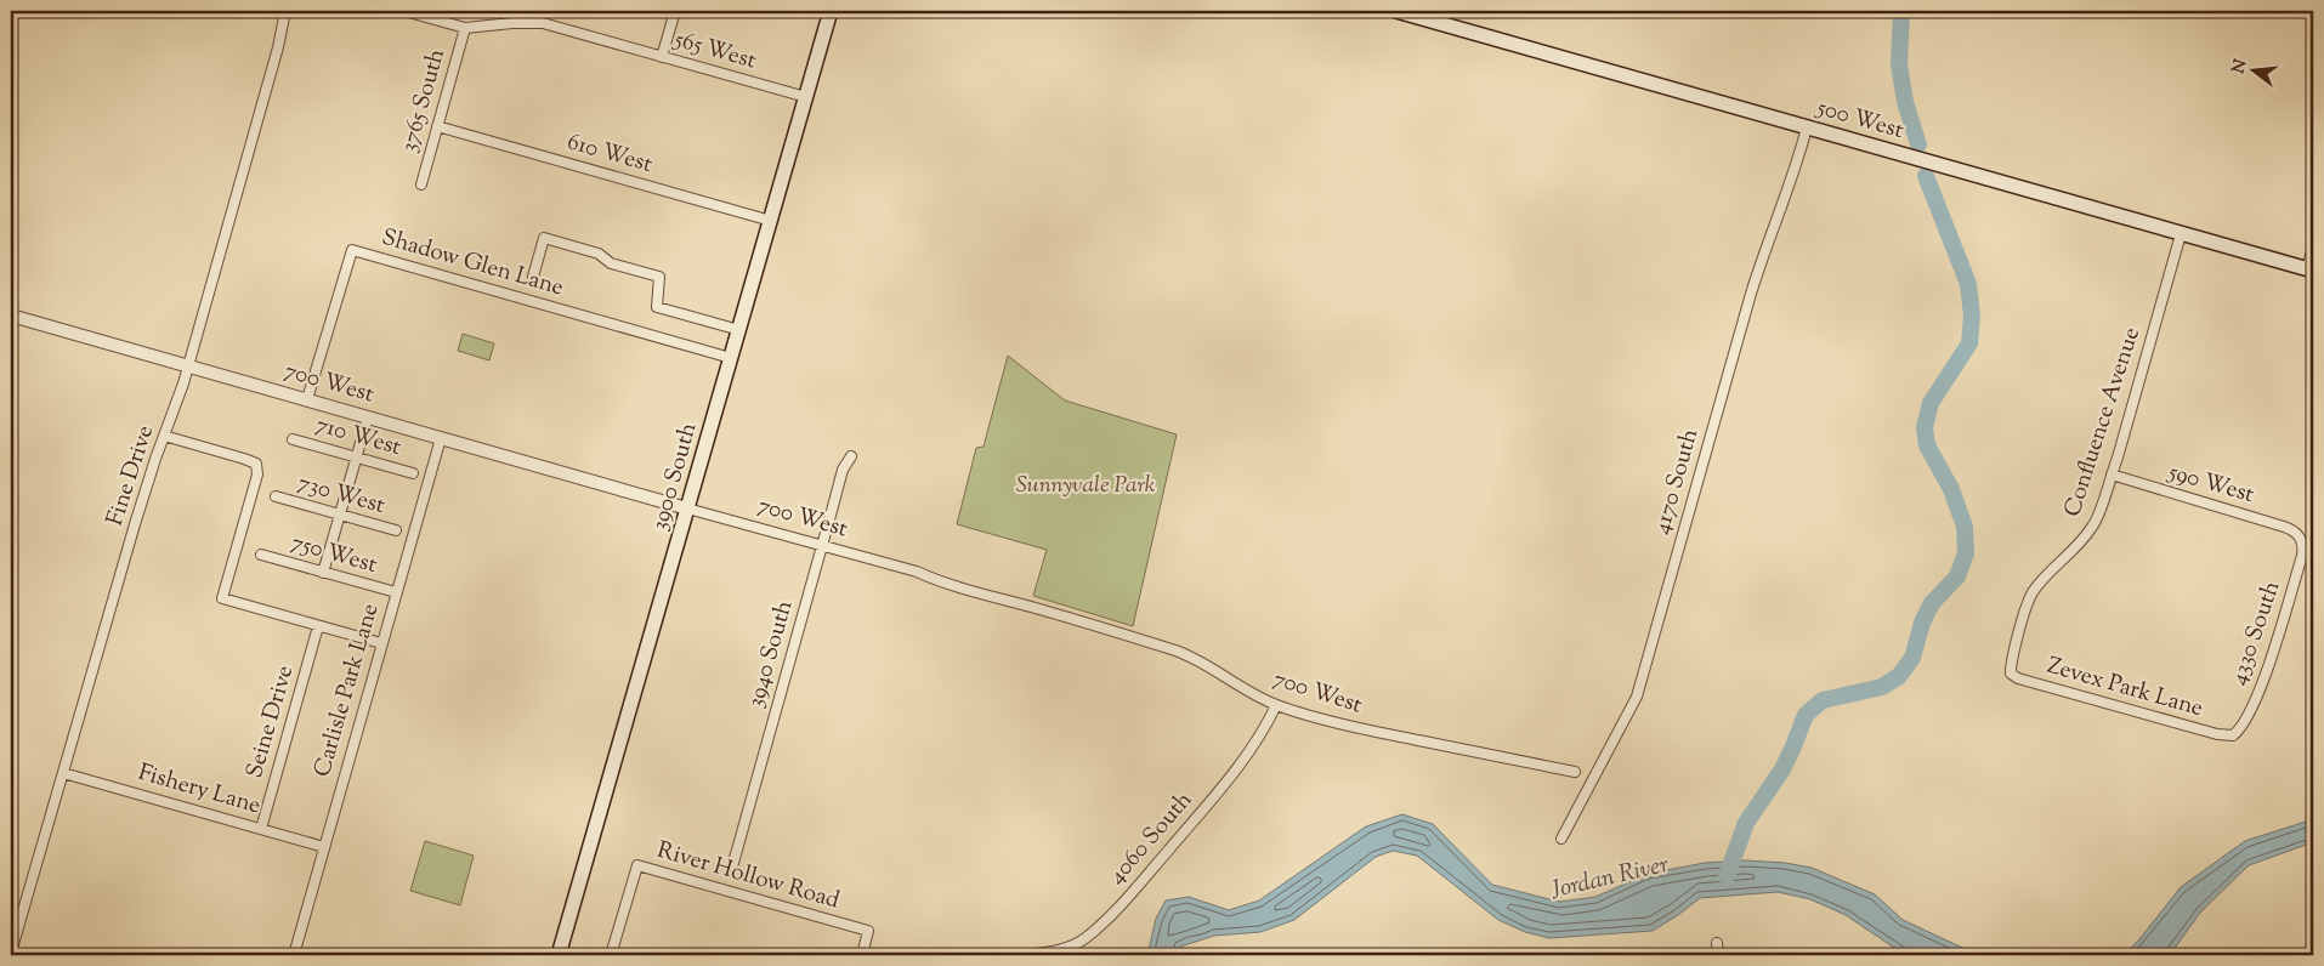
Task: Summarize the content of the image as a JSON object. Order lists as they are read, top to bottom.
{
  "streets": {
    "main road": ["500 West", "3900 South"],
    "street": [
      "565 West",
      "3765 South",
      "610 West",
      "Shadow Glen Lane",
      "700 West",
      "Confluence Avenue",
      "710 West",
      "Fine Drive",
      "4170 South",
      "590 West",
      "730 West",
      "750 West",
      "4330 South",
      "3940 South",
      "Zevex Park Lane",
      "Carlisle Park Lane",
      "Seine Drive",
      "Fishery Lane",
      "4060 South",
      "River Hollow Road"
    ]
  },
  "crossings": [
    ["565 West", "3765 South"],
    ["565 West", "3900 South"],
    ["3765 South", "610 West"],
    ["500 West", "Confluence Avenue"],
    ["500 West", "4170 South"],
    ["610 West", "3900 South"],
    ["Shadow Glen Lane", "700 West"],
    ["Shadow Glen Lane", "3900 South"],
    ["700 West", "Fine Drive"],
    ["700 West", "3900 South"],
    ["700 West", "3940 South"],
    ["700 West", "Carlisle Park Lane"],
    ["700 West", "4060 South"],
    ["Confluence Avenue", "590 West"],
    ["Confluence Avenue", "Zevex Park Lane"],
    ["Fine Drive", "Fishery Lane"],
    ["590 West", "4330 South"],
    ["750 West", "Carlisle Park Lane"],
    ["4330 South", "Zevex Park Lane"],
    ["Carlisle Park Lane", "Fishery Lane"],
    ["Seine Drive", "Fishery Lane"]
  ],
  "water": ["Jordan River"],
  "parks": ["Sunnyvale Park"],
  "north": "left"
}
